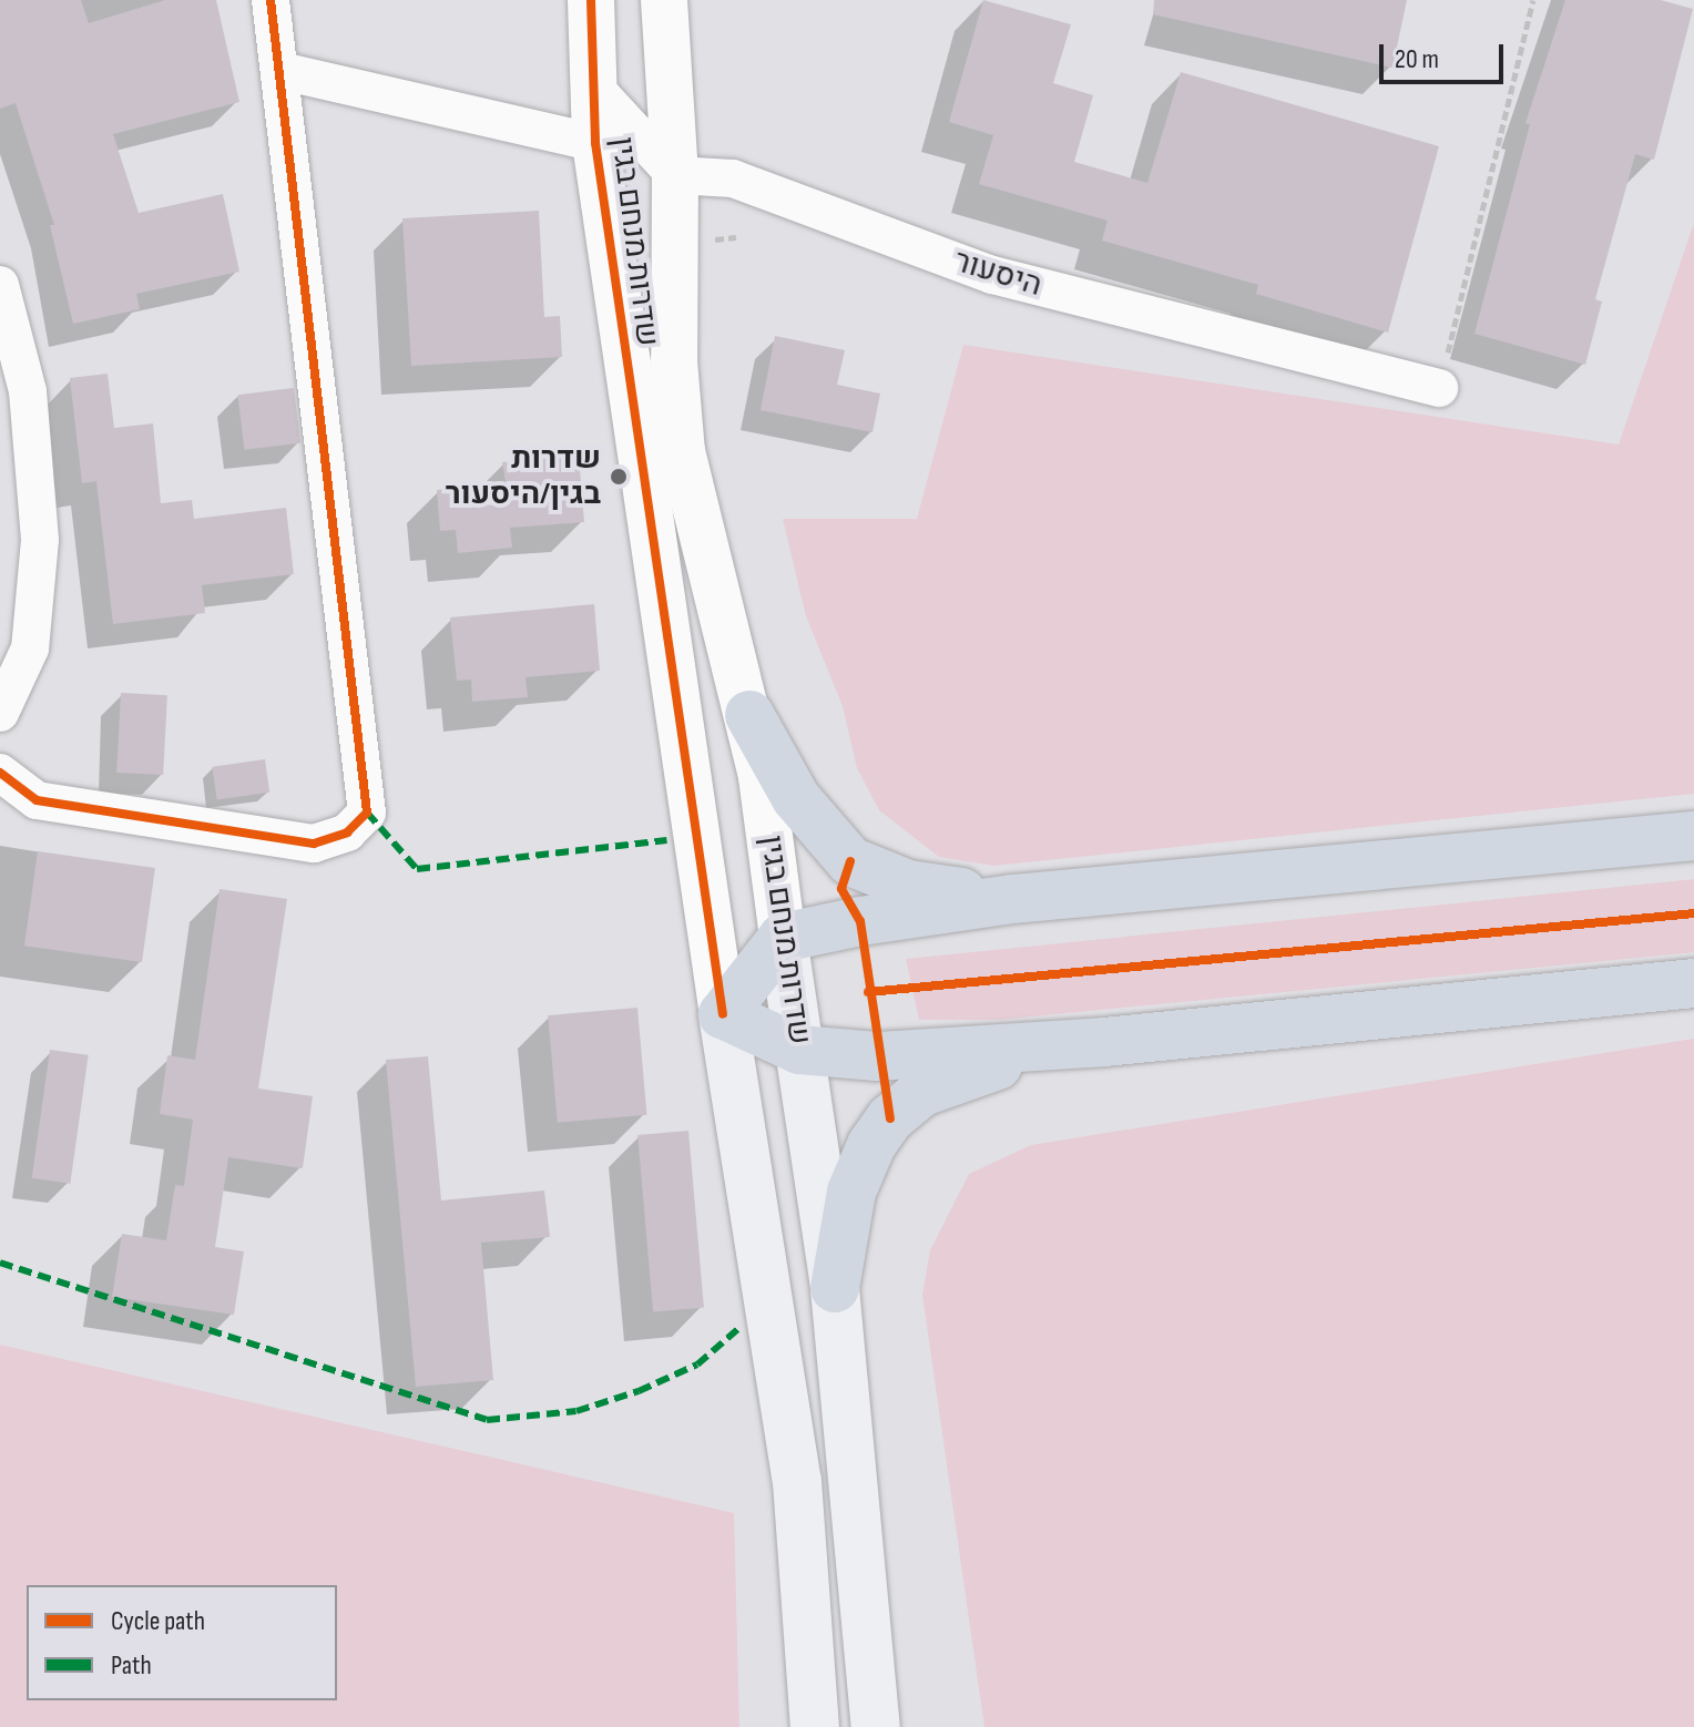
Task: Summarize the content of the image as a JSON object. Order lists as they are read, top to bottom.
{
  "streets": {
    "main road": ["שדרות מנחם בגין"],
    "street": ["היסעור"]
  },
  "crossings": [
    ["שדרות מנחם בגין", "היסעור"]
  ],
  "places": ["שדרות בגין/היסעור"],
  "legend": ["Cycle path", "Path"],
  "scale_bar": "20 m"
}
